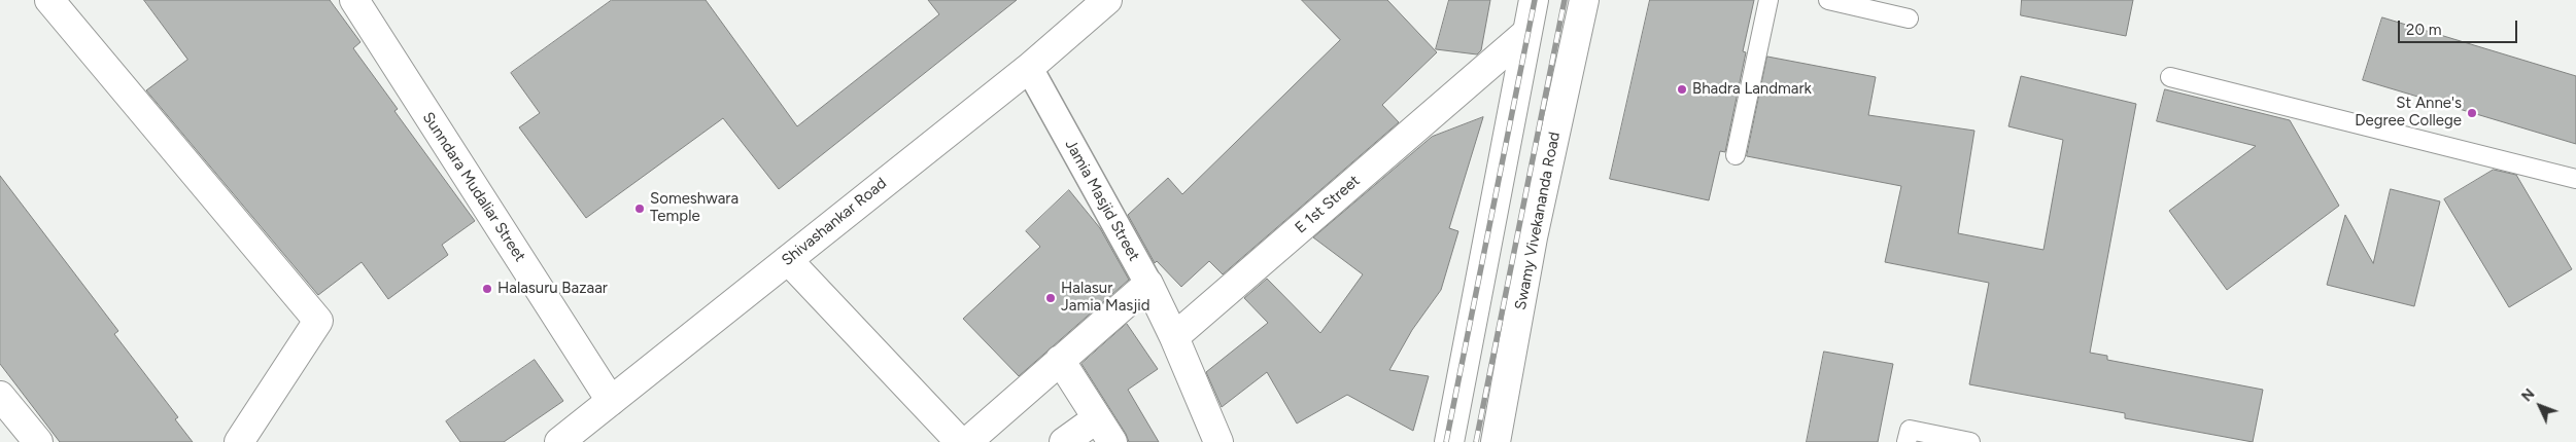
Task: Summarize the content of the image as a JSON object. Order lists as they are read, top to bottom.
{
  "streets": {
    "street": [
      "Sunndara Mudaliar Street",
      "Jamia Masjid Street",
      "E 1st Street",
      "Swamy Vivekananda Road",
      "Shivashankar Road"
    ]
  },
  "crossings": [
    ["Sunndara Mudaliar Street", "Shivashankar Road"],
    ["Jamia Masjid Street", "Shivashankar Road"]
  ],
  "places": [
    "Bhadra Landmark",
    "St Anne's Degree College",
    "Someshwara Temple",
    "Halasuru Bazaar",
    "Halasur Jamia Masjid"
  ],
  "scale_bar": "20 m",
  "north": "top left"
}
